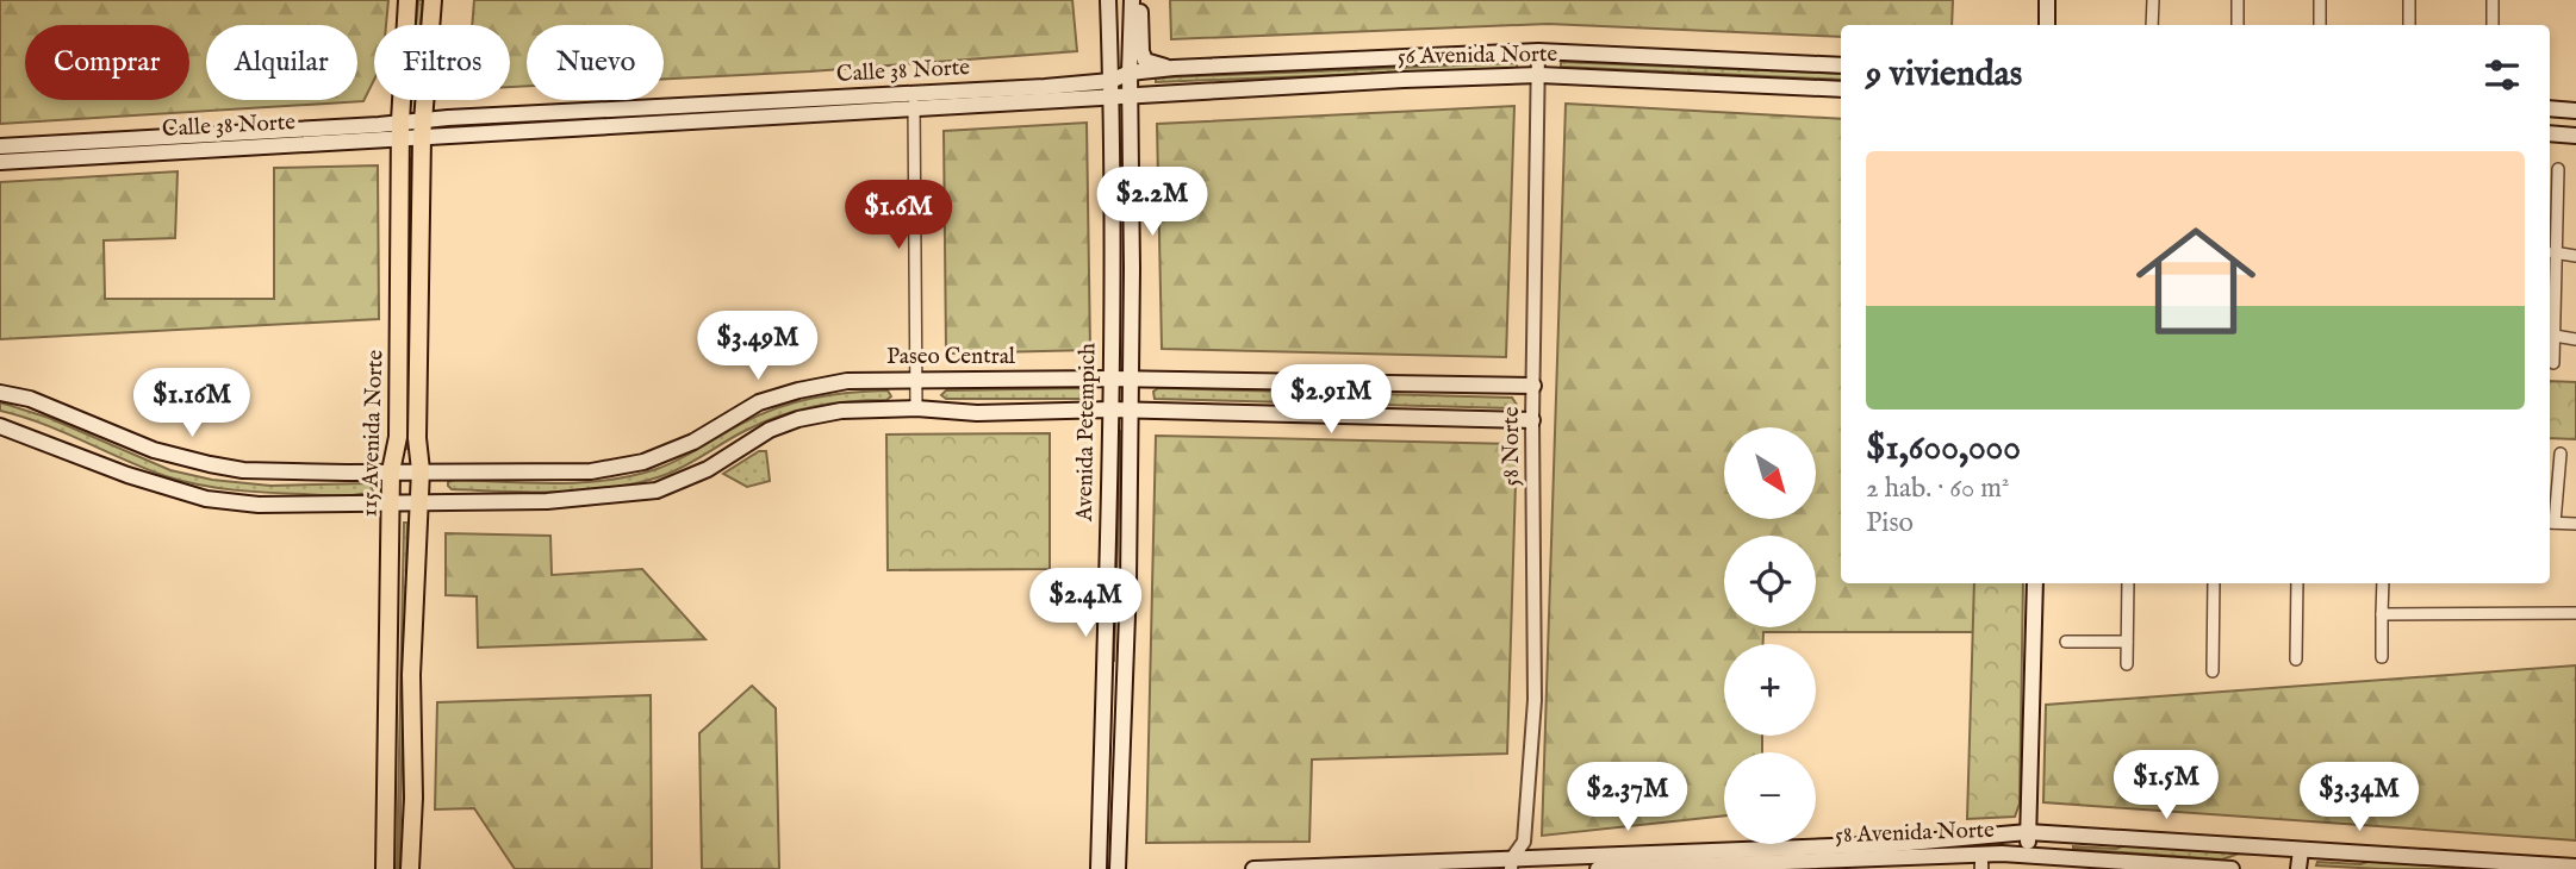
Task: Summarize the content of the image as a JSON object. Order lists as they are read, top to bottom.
{
  "streets": {
    "main road": [
      "56 Avenida Norte",
      "Calle 38 Norte",
      "Paseo Central",
      "Avenida Petempich",
      "115 Avenida Norte",
      "58 Avenida Norte"
    ],
    "street": ["58 Norte"]
  },
  "crossings": [
    ["56 Avenida Norte", "Calle 38 Norte"],
    ["56 Avenida Norte", "Avenida Petempich"],
    ["56 Avenida Norte", "58 Norte"],
    ["Calle 38 Norte", "Avenida Petempich"],
    ["Calle 38 Norte", "115 Avenida Norte"],
    ["Paseo Central", "Avenida Petempich"],
    ["Paseo Central", "115 Avenida Norte"],
    ["Paseo Central", "58 Norte"]
  ],
  "north": "bottom right",
  "page": {
    "chip": [
      "Comprar",
      "Alquilar",
      "Filtros",
      "Nuevo"
    ],
    "heading": "9 viviendas",
    "list": [
      {
        "name": "$1,600,000",
        "note": "2 hab. · 60 m² · Piso"
      }
    ],
    "price": [
      "$2.2M",
      "$1.6M",
      "$3.49M",
      "$2.91M",
      "$1.16M",
      "$2.4M",
      "$1.5M",
      "$2.37M",
      "$3.34M"
    ],
    "map_buttons": ["+", "−"]
  }
}
